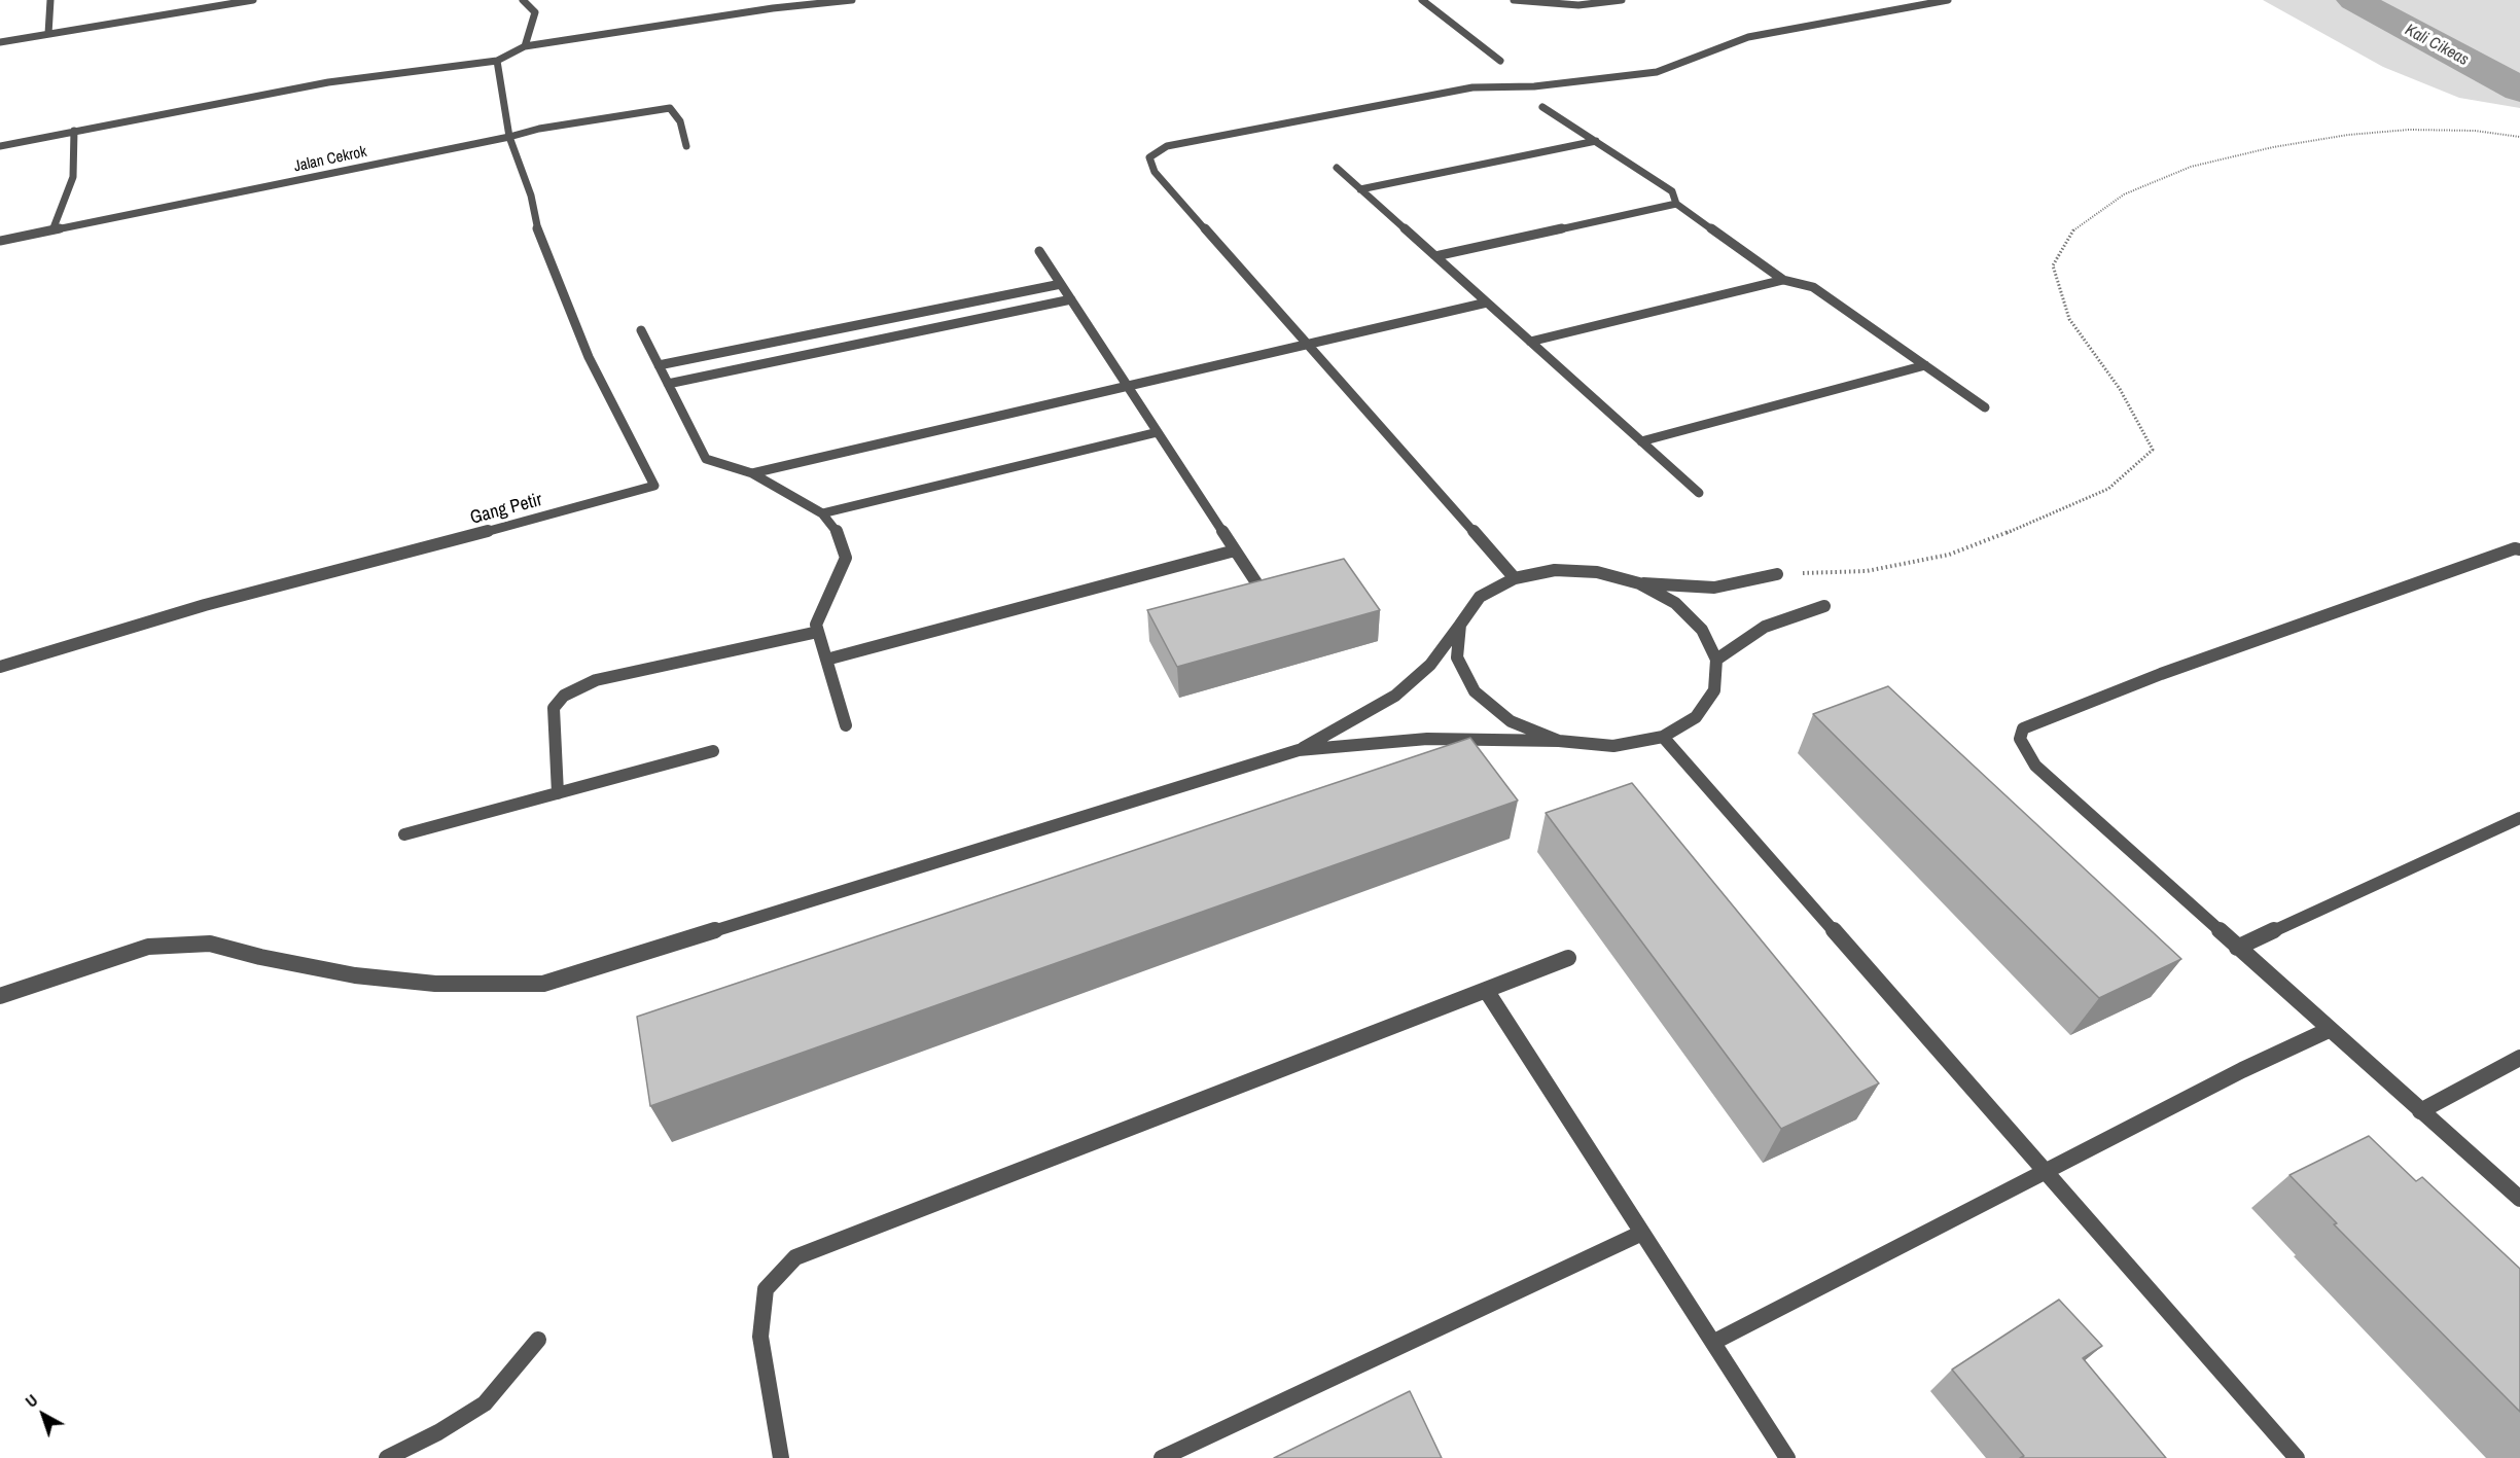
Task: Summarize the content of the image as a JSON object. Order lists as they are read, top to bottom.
{
  "streets": {
    "street": ["Jalan Cekrok", "Gang Petir"]
  },
  "crossings": [
    ["Jalan Cekrok", "Gang Petir"]
  ],
  "water": ["Kali Cikeas"],
  "north": "top left"
}
